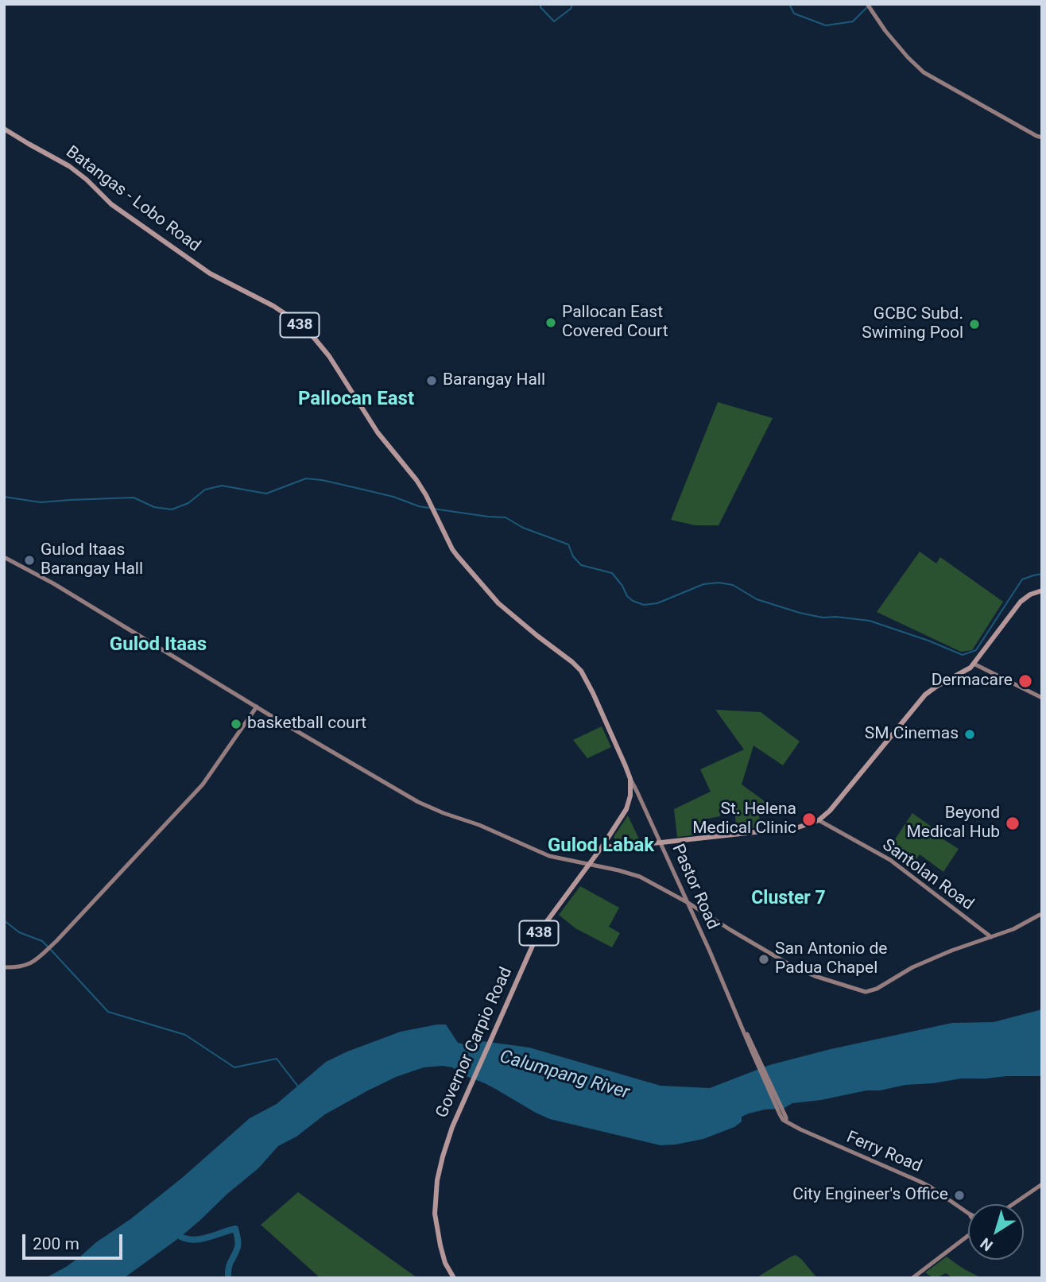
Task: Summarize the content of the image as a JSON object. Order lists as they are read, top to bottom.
{
  "streets": {
    "main road": ["Batangas - Lobo Road", "438", "Governor Carpio Road"],
    "street": ["Santolan Road", "Pastor Road", "Ferry Road"]
  },
  "crossings": [
    ["Batangas - Lobo Road", "Pastor Road"],
    ["Batangas - Lobo Road", "Governor Carpio Road"],
    ["Pastor Road", "Governor Carpio Road"],
    ["Pastor Road", "Ferry Road"]
  ],
  "districts": [
    "Pallocan East",
    "Gulod Itaas",
    "Gulod Labak",
    "Cluster 7"
  ],
  "water": ["Calumpang River"],
  "places": [
    "Pallocan East Covered Court",
    "GCBC Subd. Swiming Pool",
    "Barangay Hall",
    "Gulod Itaas Barangay Hall",
    "Dermacare",
    "basketball court",
    "SM Cinemas",
    "St. Helena Medical Clinic",
    "Beyond Medical Hub",
    "San Antonio de Padua Chapel",
    "City Engineer's Office"
  ],
  "scale_bar": "200 m",
  "north": "bottom left"
}
